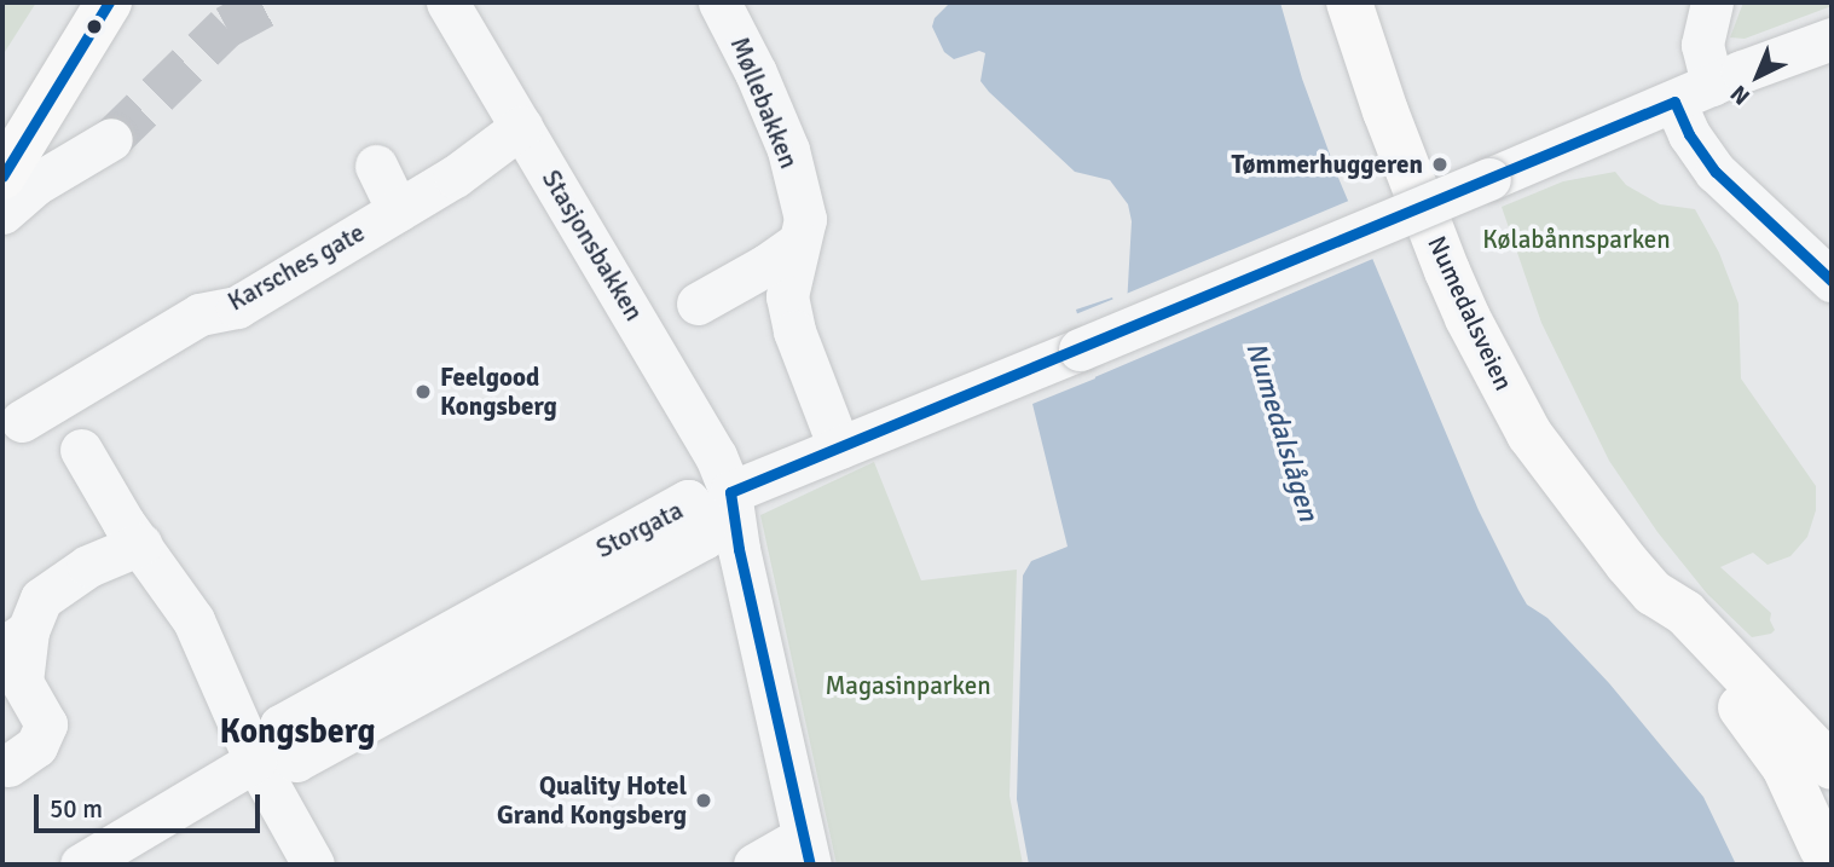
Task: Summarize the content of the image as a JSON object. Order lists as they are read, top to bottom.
{
  "streets": {
    "main road": ["Numedalsveien"],
    "street": [
      "Møllebakken",
      "Stasjonsbakken",
      "Karsches gate",
      "Storgata"
    ]
  },
  "crossings": [
    ["Stasjonsbakken", "Karsches gate"]
  ],
  "districts": ["Kongsberg"],
  "water": ["Numedalslågen"],
  "parks": ["Kølabånnsparken", "Magasinparken"],
  "places": ["Tømmerhuggeren", "Feelgood Kongsberg", "Quality Hotel Grand Kongsberg"],
  "scale_bar": "50 m",
  "north": "bottom left"
}
